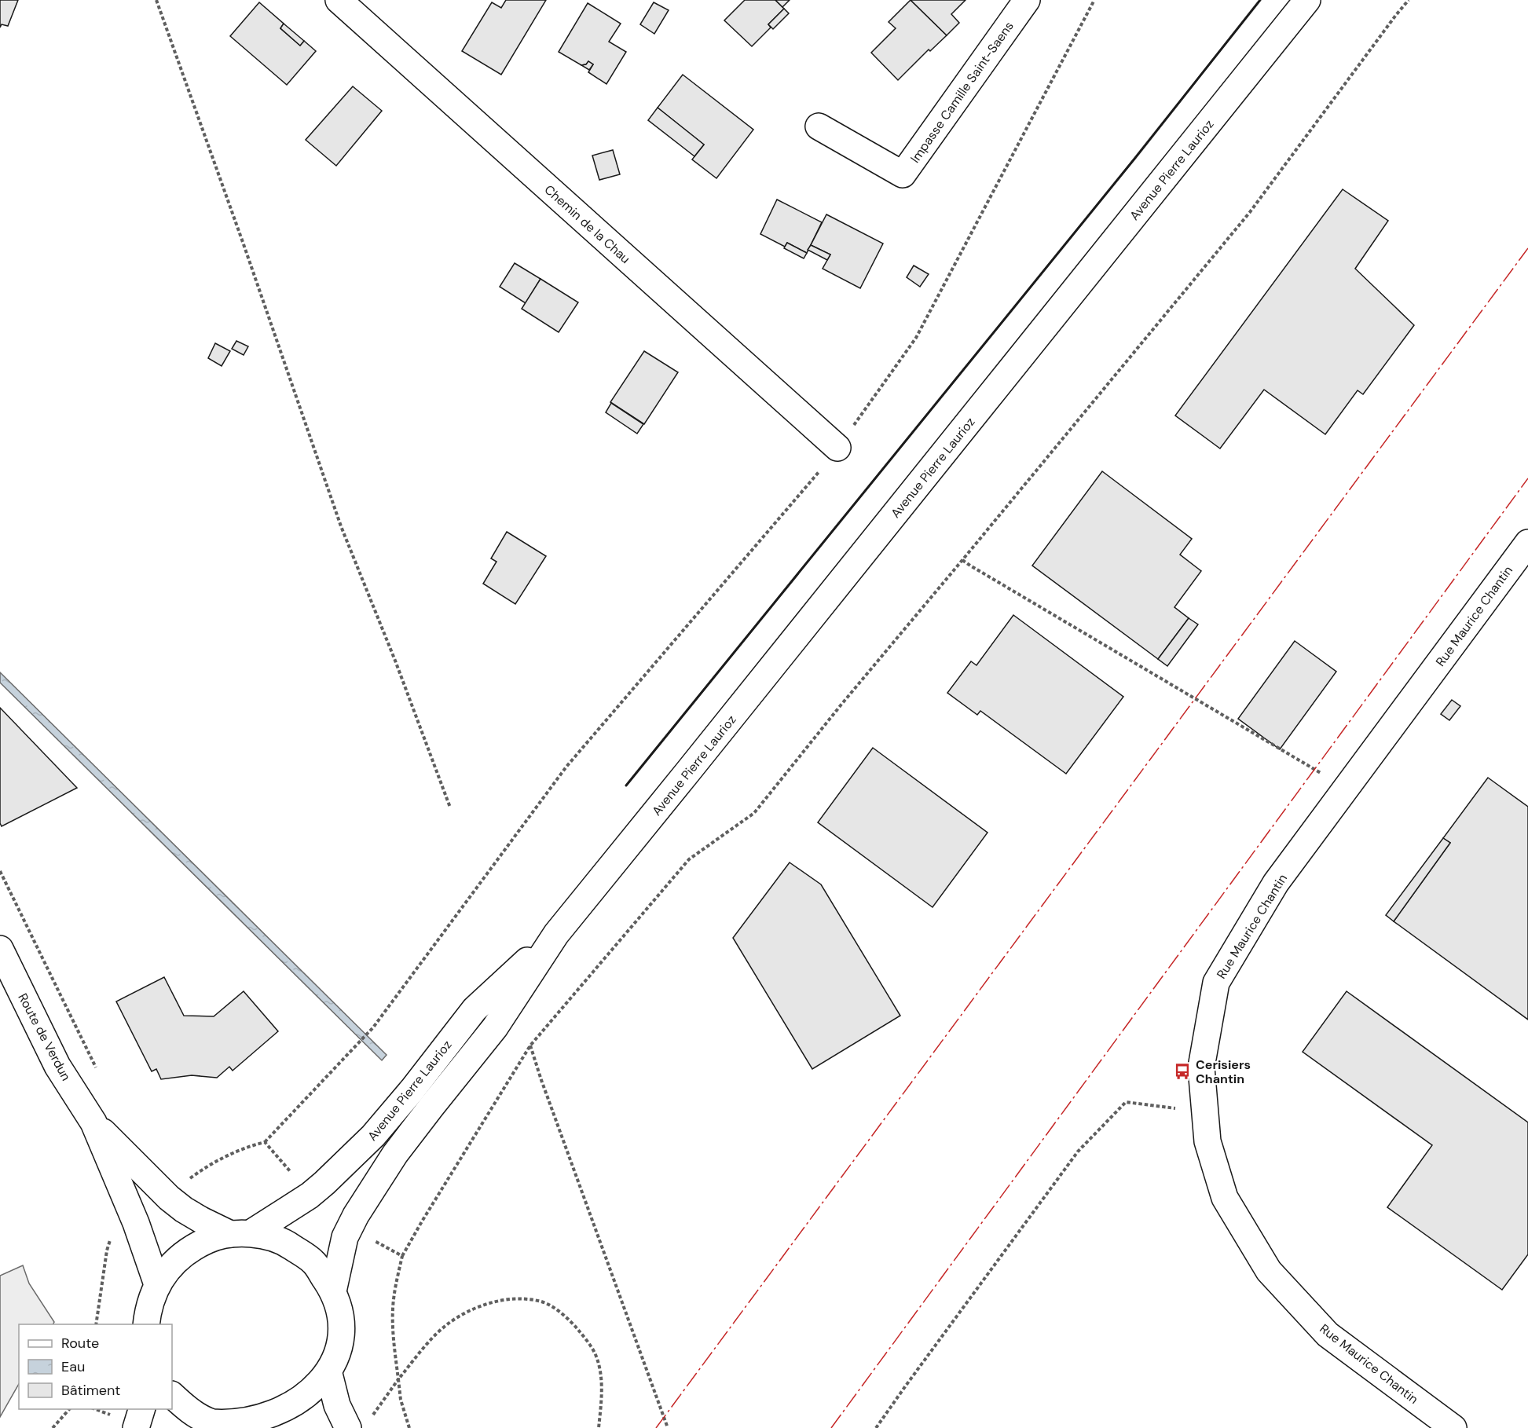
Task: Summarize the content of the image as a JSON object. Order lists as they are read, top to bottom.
{
  "streets": {
    "main road": [
      "Impasse Camille Saint-Saens",
      "Avenue Pierre Laurioz",
      "Chemin de la Chau",
      "Rue Maurice Chantin",
      "Route de Verdun"
    ]
  },
  "crossings": [
    ["Avenue Pierre Laurioz", "Route de Verdun"]
  ],
  "places": {
    "bus stop": ["Cerisiers Chantin"]
  },
  "legend": ["Route", "Eau", "Bâtiment"]
}
